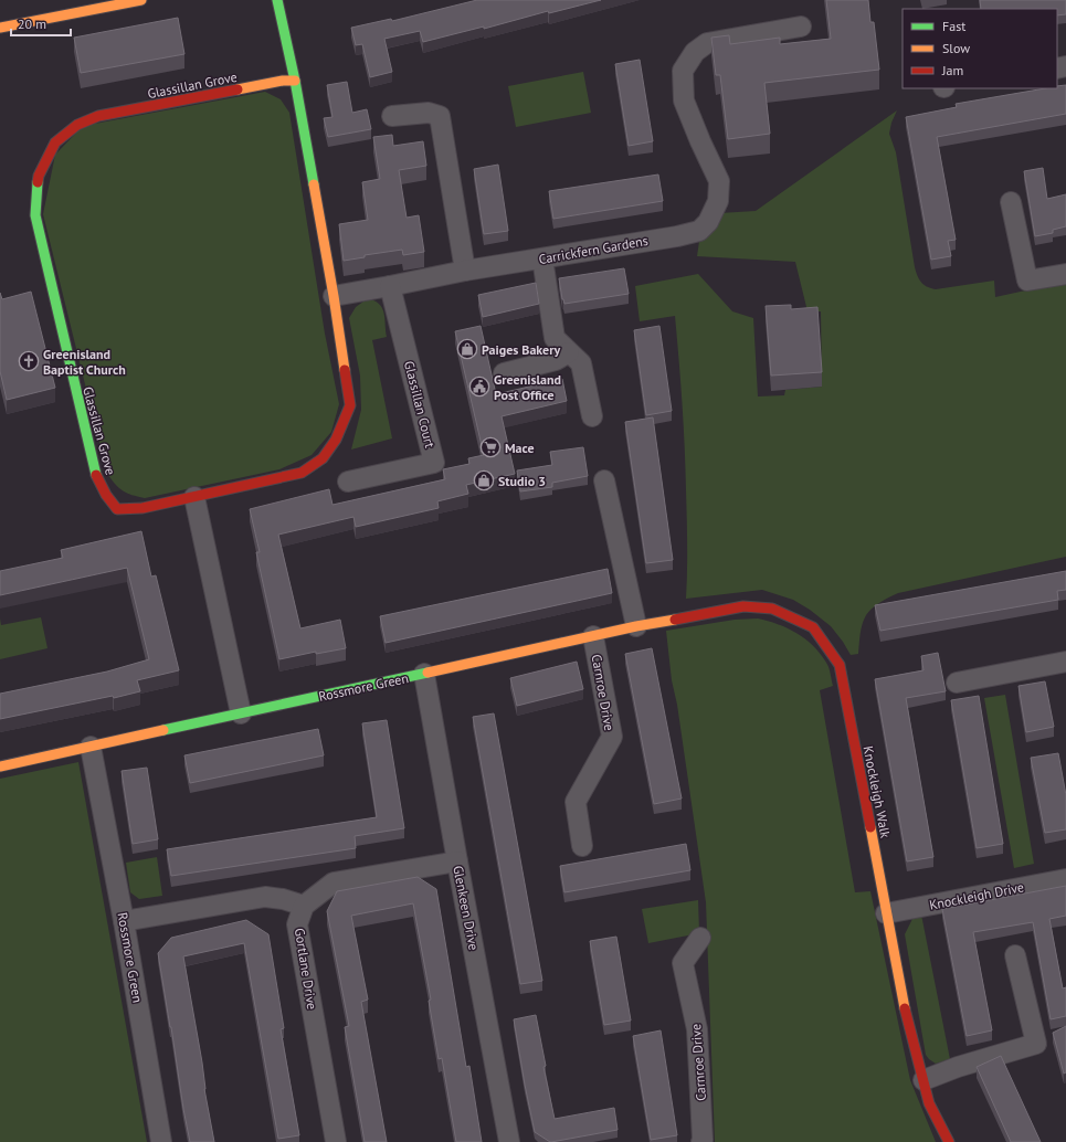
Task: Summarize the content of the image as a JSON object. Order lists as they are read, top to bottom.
{
  "streets": {
    "street": [
      "Glassillan Grove",
      "Carrickfern Gardens",
      "Glassillan Court",
      "Rossmore Green",
      "Carnroe Drive",
      "Knockleigh Walk",
      "Knockleigh Drive",
      "Glenkeen Drive",
      "Gortlane Drive"
    ]
  },
  "crossings": [
    ["Glassillan Grove", "Carrickfern Gardens"],
    ["Carrickfern Gardens", "Glassillan Court"],
    ["Rossmore Green", "Carnroe Drive"],
    ["Rossmore Green", "Knockleigh Walk"],
    ["Rossmore Green", "Glenkeen Drive"],
    ["Knockleigh Walk", "Knockleigh Drive"]
  ],
  "places": {
    "shop": ["Paiges Bakery", "Studio 3"],
    "church": ["Greenisland Baptist Church"],
    "public building": ["Greenisland Post Office"],
    "supermarket": ["Mace"]
  },
  "legend": ["Fast", "Slow", "Jam"],
  "scale_bar": "20 m"
}
